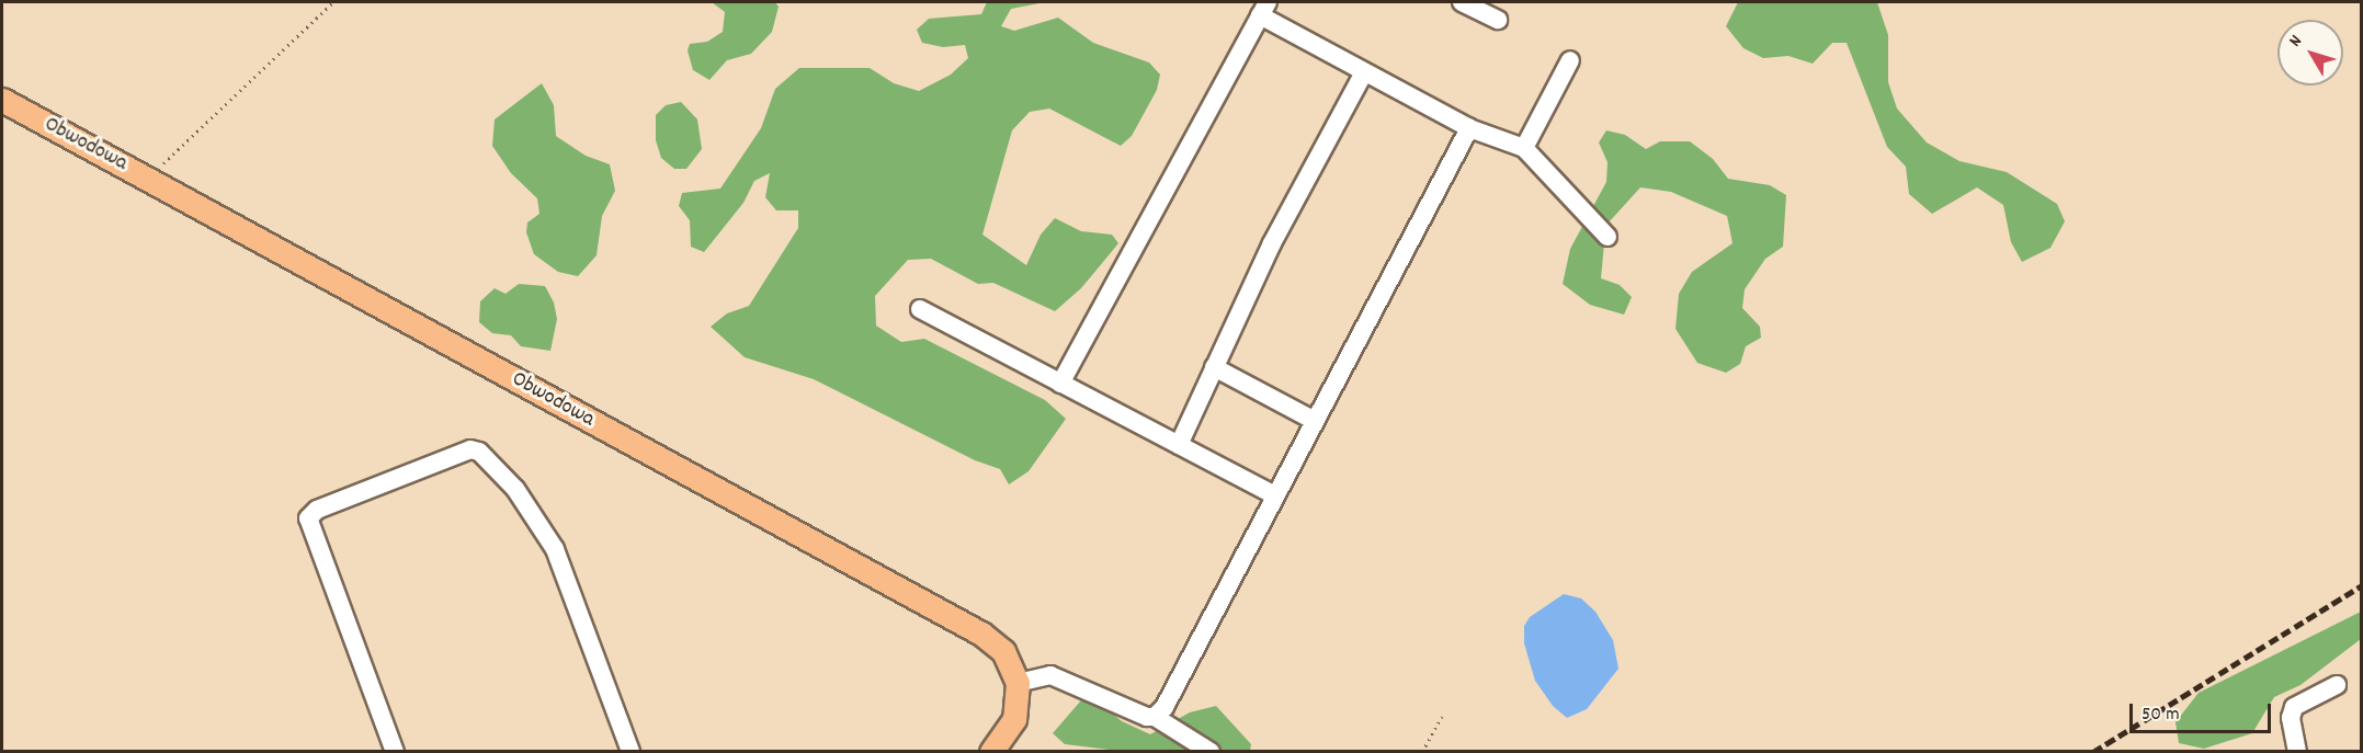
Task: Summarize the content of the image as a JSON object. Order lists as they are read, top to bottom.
{
  "streets": {
    "main road": ["Obwodowa"]
  },
  "scale_bar": "50 m",
  "north": "top left"
}
